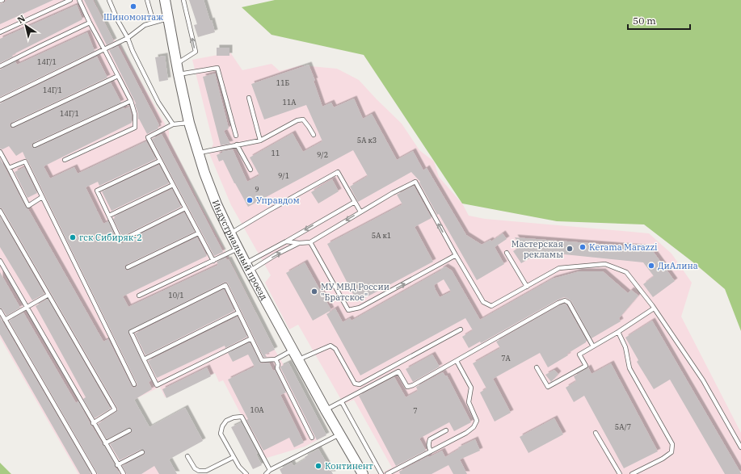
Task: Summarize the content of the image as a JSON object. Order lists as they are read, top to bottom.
{
  "streets": {
    "street": ["Индустриальный проезд"]
  },
  "places": [
    "Шиномонтаж",
    "Управдом",
    "гск Сибиряк-2",
    "Kerama Marazzi",
    "Мастерская рекламы",
    "ДиАлина",
    "МУ МВД России \"Братское\"",
    "Континент"
  ],
  "house_numbers": [
    "14Г/1",
    "11Б",
    "14Г/1",
    "11А",
    "14Г/1",
    "5А к3",
    "11",
    "9/2",
    "9/1",
    "9",
    "5А к1",
    "10/1",
    "7А",
    "10А",
    "7",
    "5А/7"
  ],
  "scale_bar": "50 m",
  "north": "top left"
}
